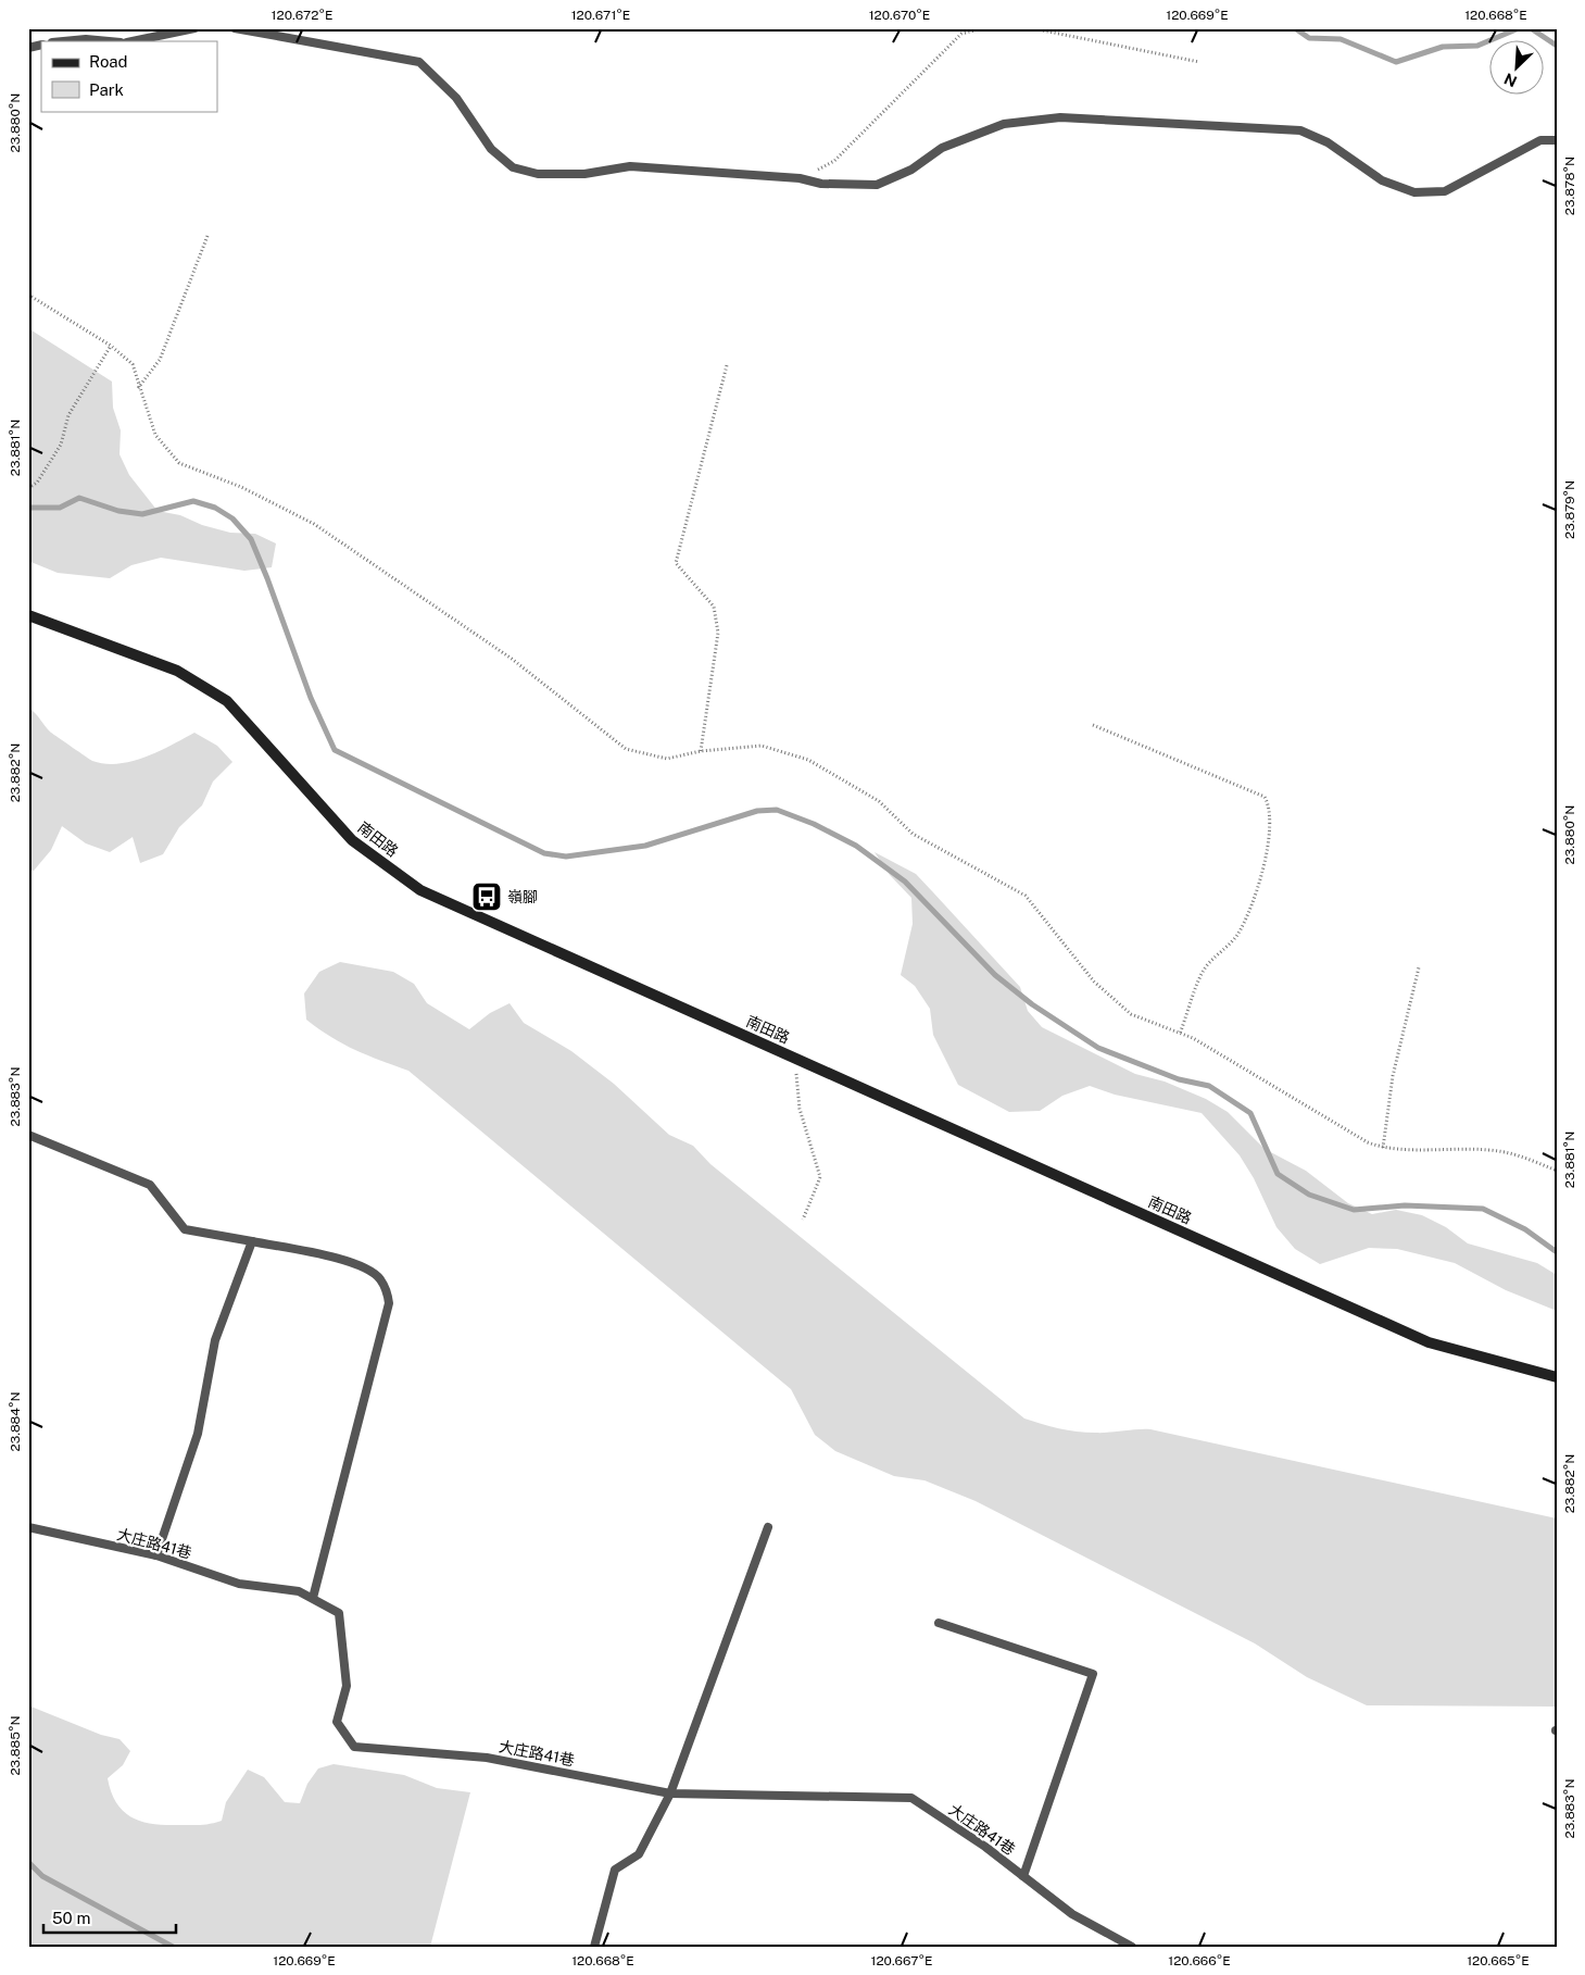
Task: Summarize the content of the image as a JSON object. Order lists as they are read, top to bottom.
{
  "streets": {
    "main road": ["南田路"],
    "lane": ["大庄路41巷"]
  },
  "places": {
    "bus stop": ["嶺腳"]
  },
  "legend": ["Road", "Park"],
  "scale_bar": "50 m",
  "north": "bottom left",
  "coordinates": [
    "120.672°E",
    "120.671°E",
    "120.670°E",
    "120.669°E",
    "120.668°E",
    "23.880°N",
    "23.878°N",
    "23.881°N",
    "23.879°N",
    "23.882°N",
    "23.883°N",
    "23.884°N",
    "23.885°N",
    "120.667°E",
    "120.666°E",
    "120.665°E"
  ]
}
